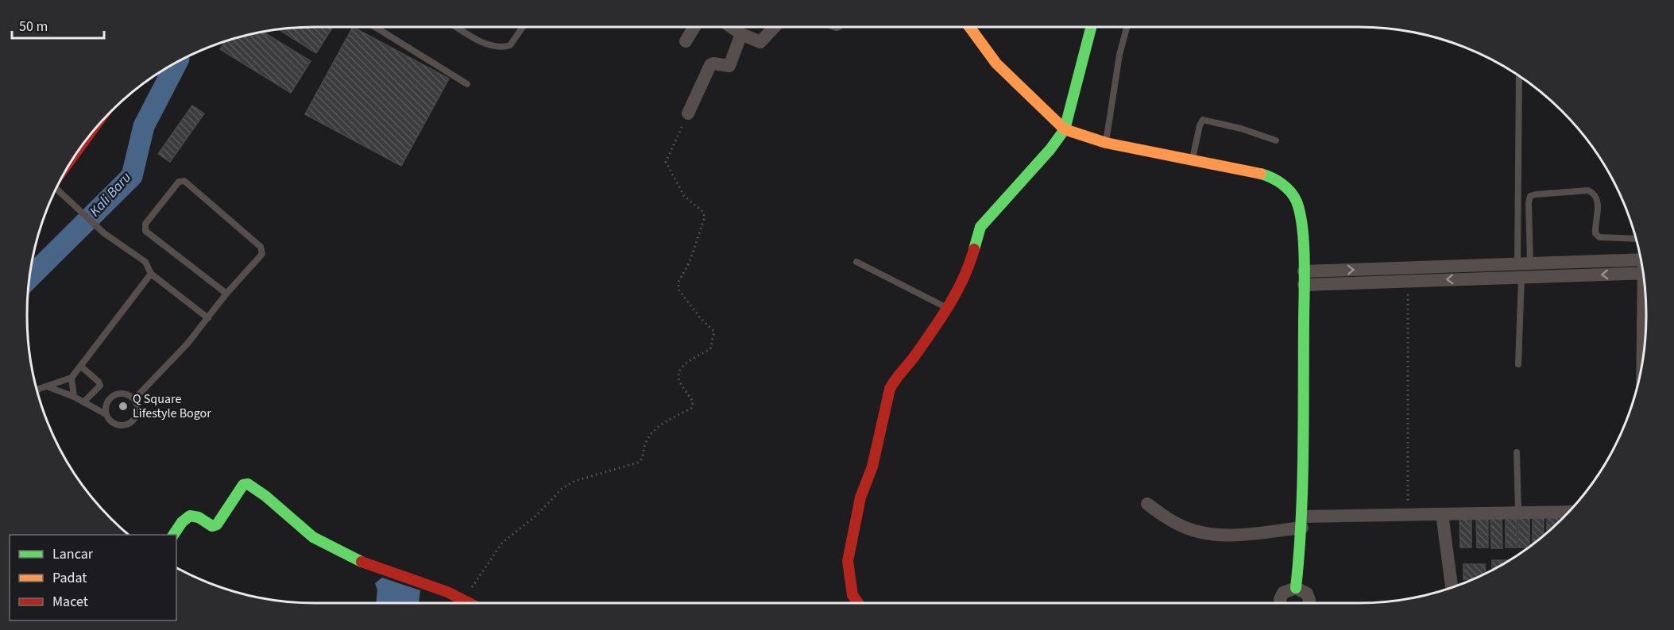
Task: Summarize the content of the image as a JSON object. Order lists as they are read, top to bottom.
{
  "water": ["Kali Baru"],
  "places": ["Q Square Lifestyle Bogor"],
  "legend": ["Lancar", "Padat", "Macet"],
  "scale_bar": "50 m"
}
